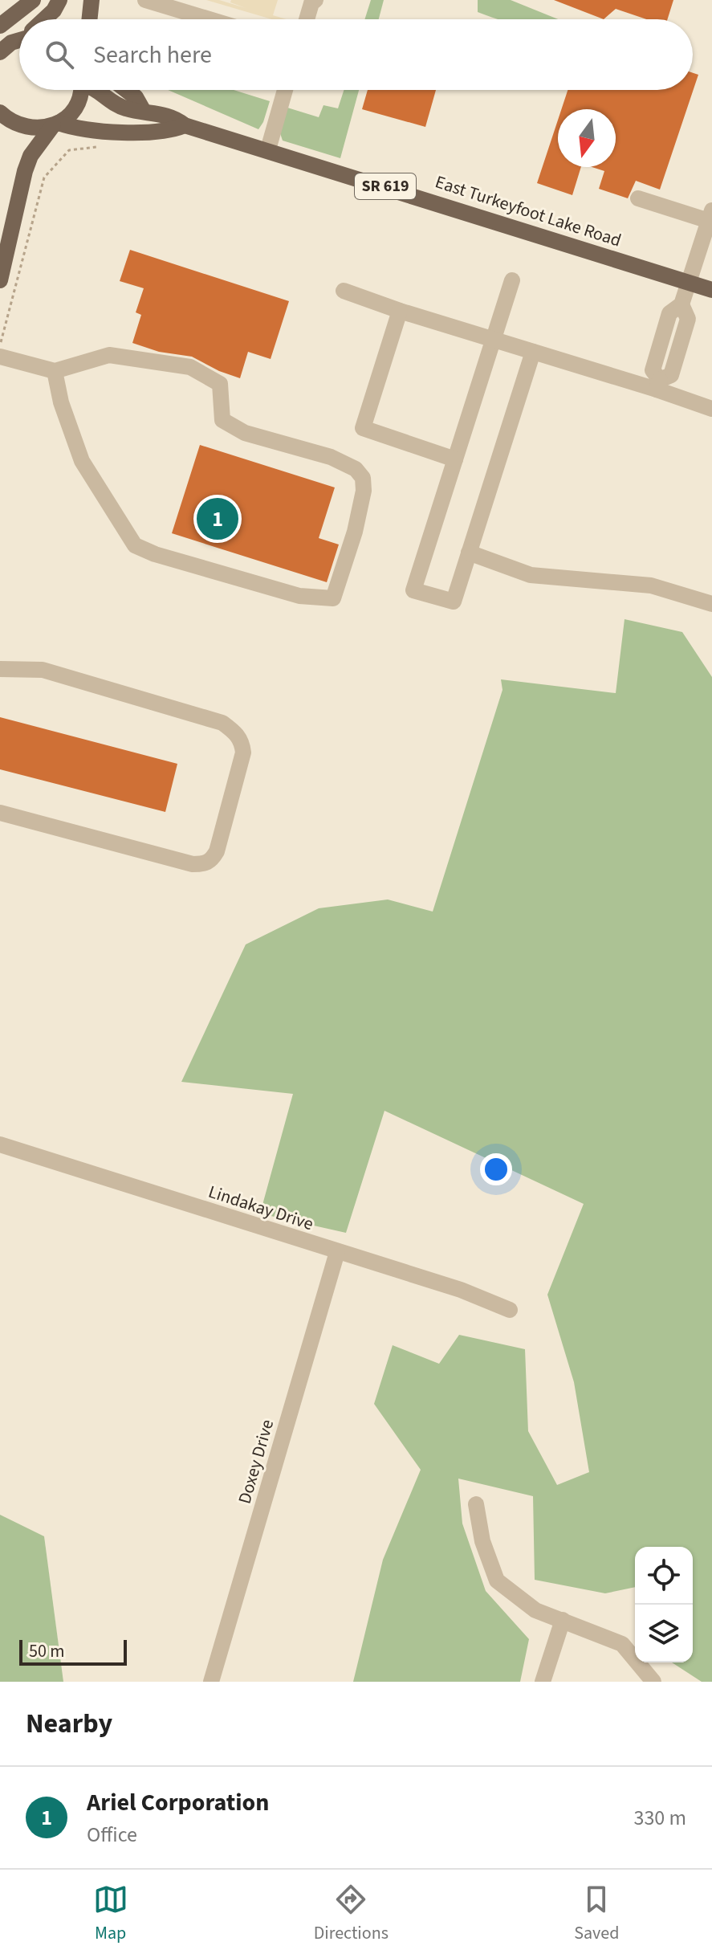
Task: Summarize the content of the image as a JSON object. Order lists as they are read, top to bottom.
{
  "streets": {
    "main road": ["SR 619", "East Turkeyfoot Lake Road"],
    "street": ["Lindakay Drive", "Doxey Drive"]
  },
  "crossings": [
    ["Lindakay Drive", "Doxey Drive"]
  ],
  "scale_bar": "50 m",
  "north": "bottom",
  "page": {
    "search": "Search here",
    "pins": "1",
    "scale": "50 m",
    "heading": "Nearby",
    "list": [
      {
        "mark": "1",
        "name": "Ariel Corporation",
        "note": "Office",
        "value": "330 m"
      }
    ],
    "nav": ["Map", "Directions", "Saved"]
  }
}
